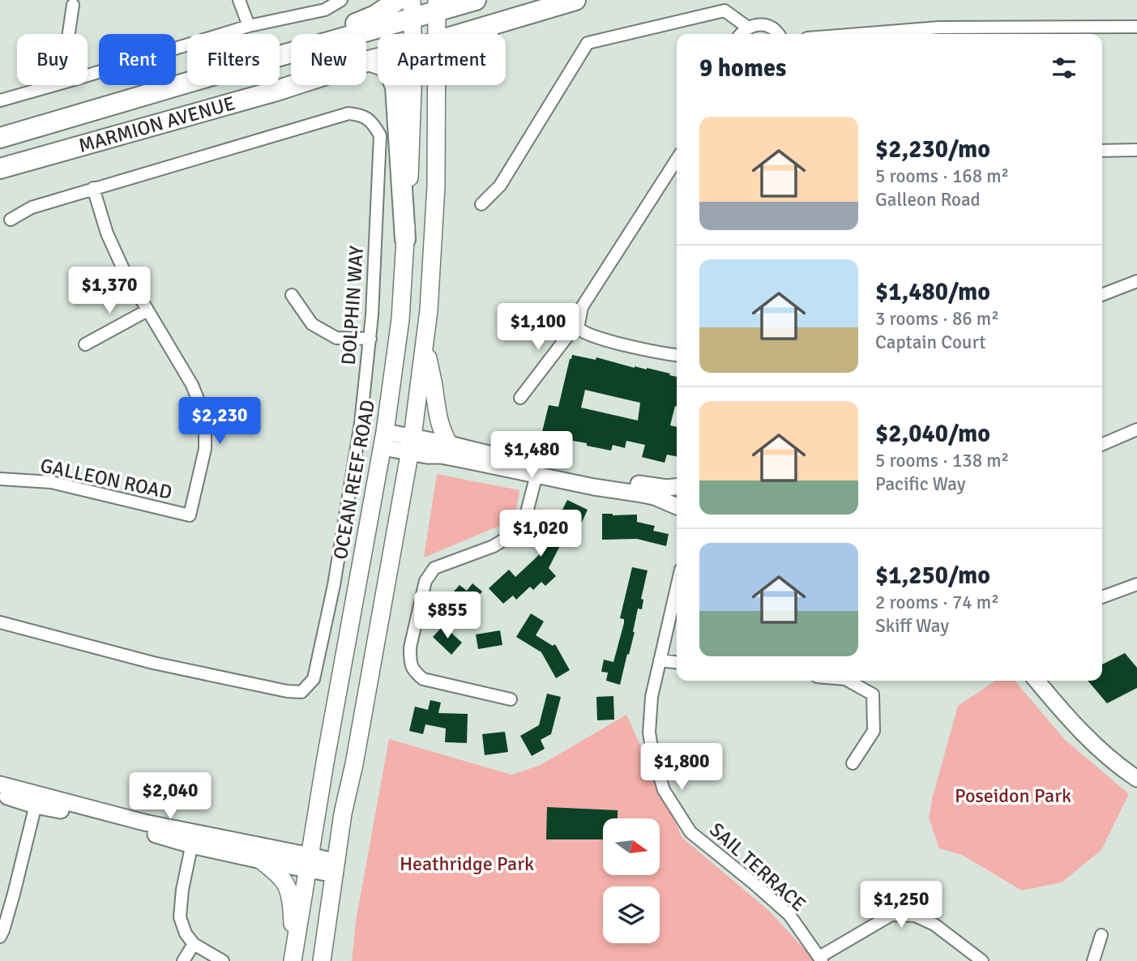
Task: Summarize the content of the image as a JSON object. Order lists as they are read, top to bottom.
{
  "streets": {
    "highway": ["MARMION AVENUE"],
    "main road": ["OCEAN REEF ROAD"],
    "street": ["DOLPHIN WAY", "GALLEON ROAD", "SAIL TERRACE"]
  },
  "crossings": [
    ["MARMION AVENUE", "OCEAN REEF ROAD"],
    ["DOLPHIN WAY", "GALLEON ROAD"]
  ],
  "parks": ["Poseidon Park", "Heathridge Park"],
  "north": "right",
  "page": {
    "chip": [
      "Buy",
      "Rent",
      "Filters",
      "New",
      "Apartment"
    ],
    "heading": "9 homes",
    "list": [
      {
        "name": "$2,230/mo",
        "note": "5 rooms · 168 m² · Galleon Road"
      },
      {
        "name": "$1,480/mo",
        "note": "3 rooms · 86 m² · Captain Court"
      },
      {
        "name": "$2,040/mo",
        "note": "5 rooms · 138 m² · Pacific Way"
      },
      {
        "name": "$1,250/mo",
        "note": "2 rooms · 74 m² · Skiff Way"
      }
    ],
    "price": [
      "$1,370",
      "$1,100",
      "$2,230",
      "$1,480",
      "$1,020",
      "$855",
      "$1,800",
      "$2,040",
      "$1,250"
    ]
  }
}
